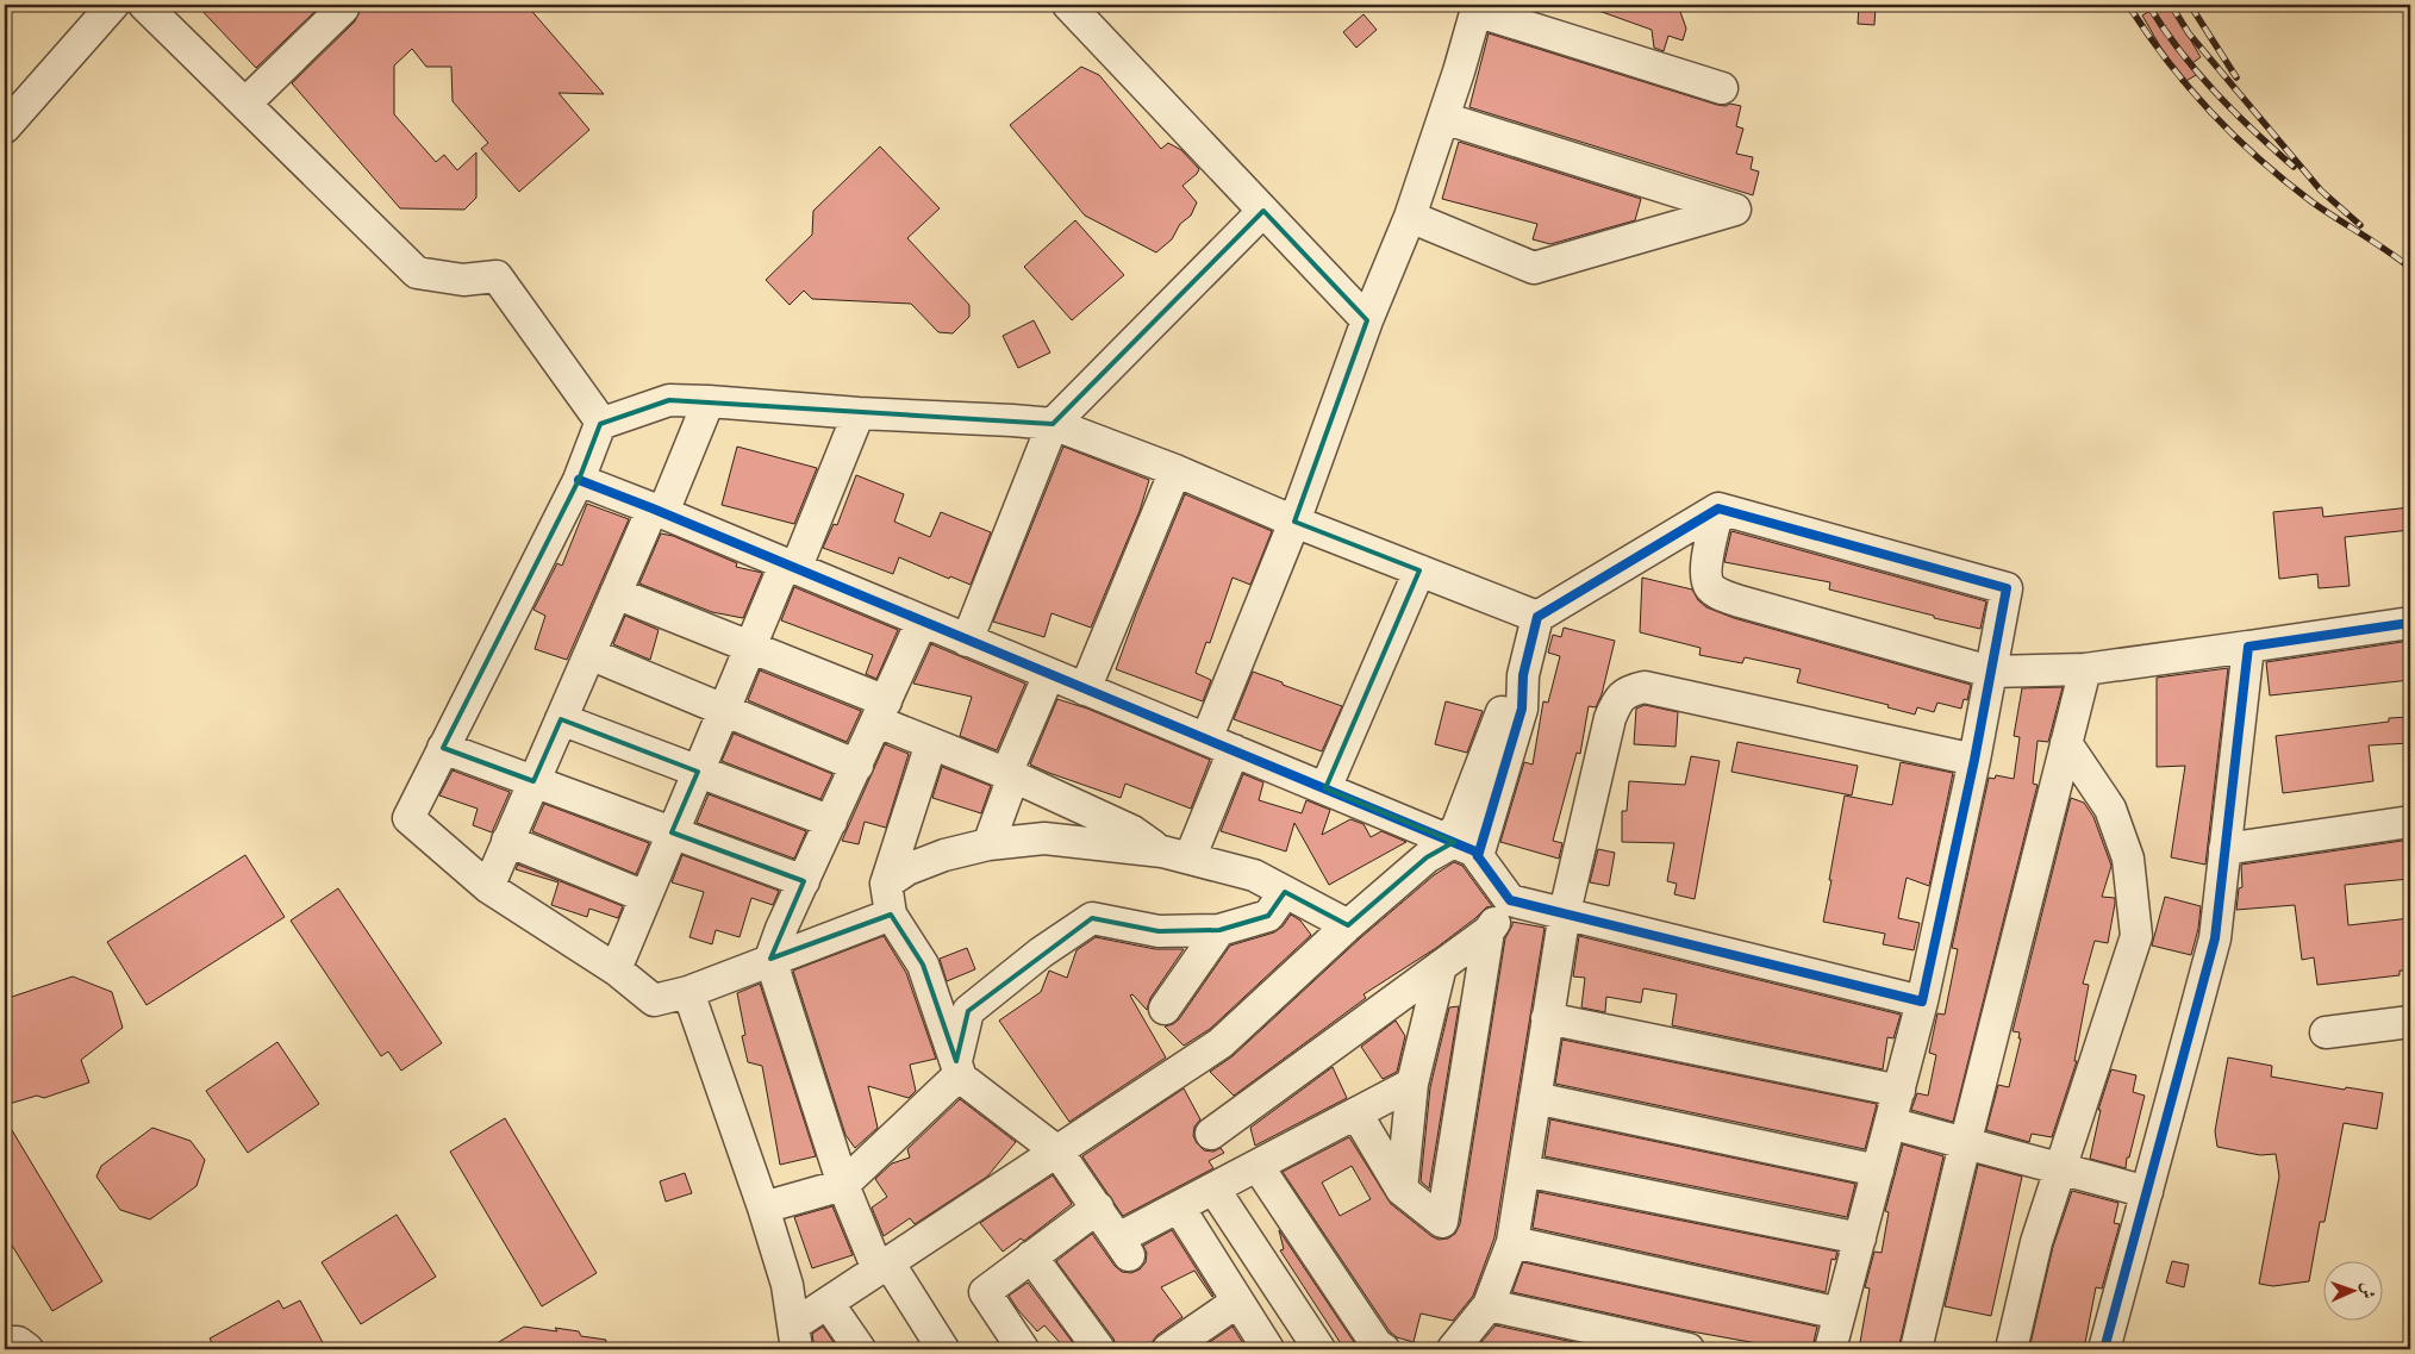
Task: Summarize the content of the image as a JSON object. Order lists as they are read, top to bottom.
{
  "north": "right"
}
